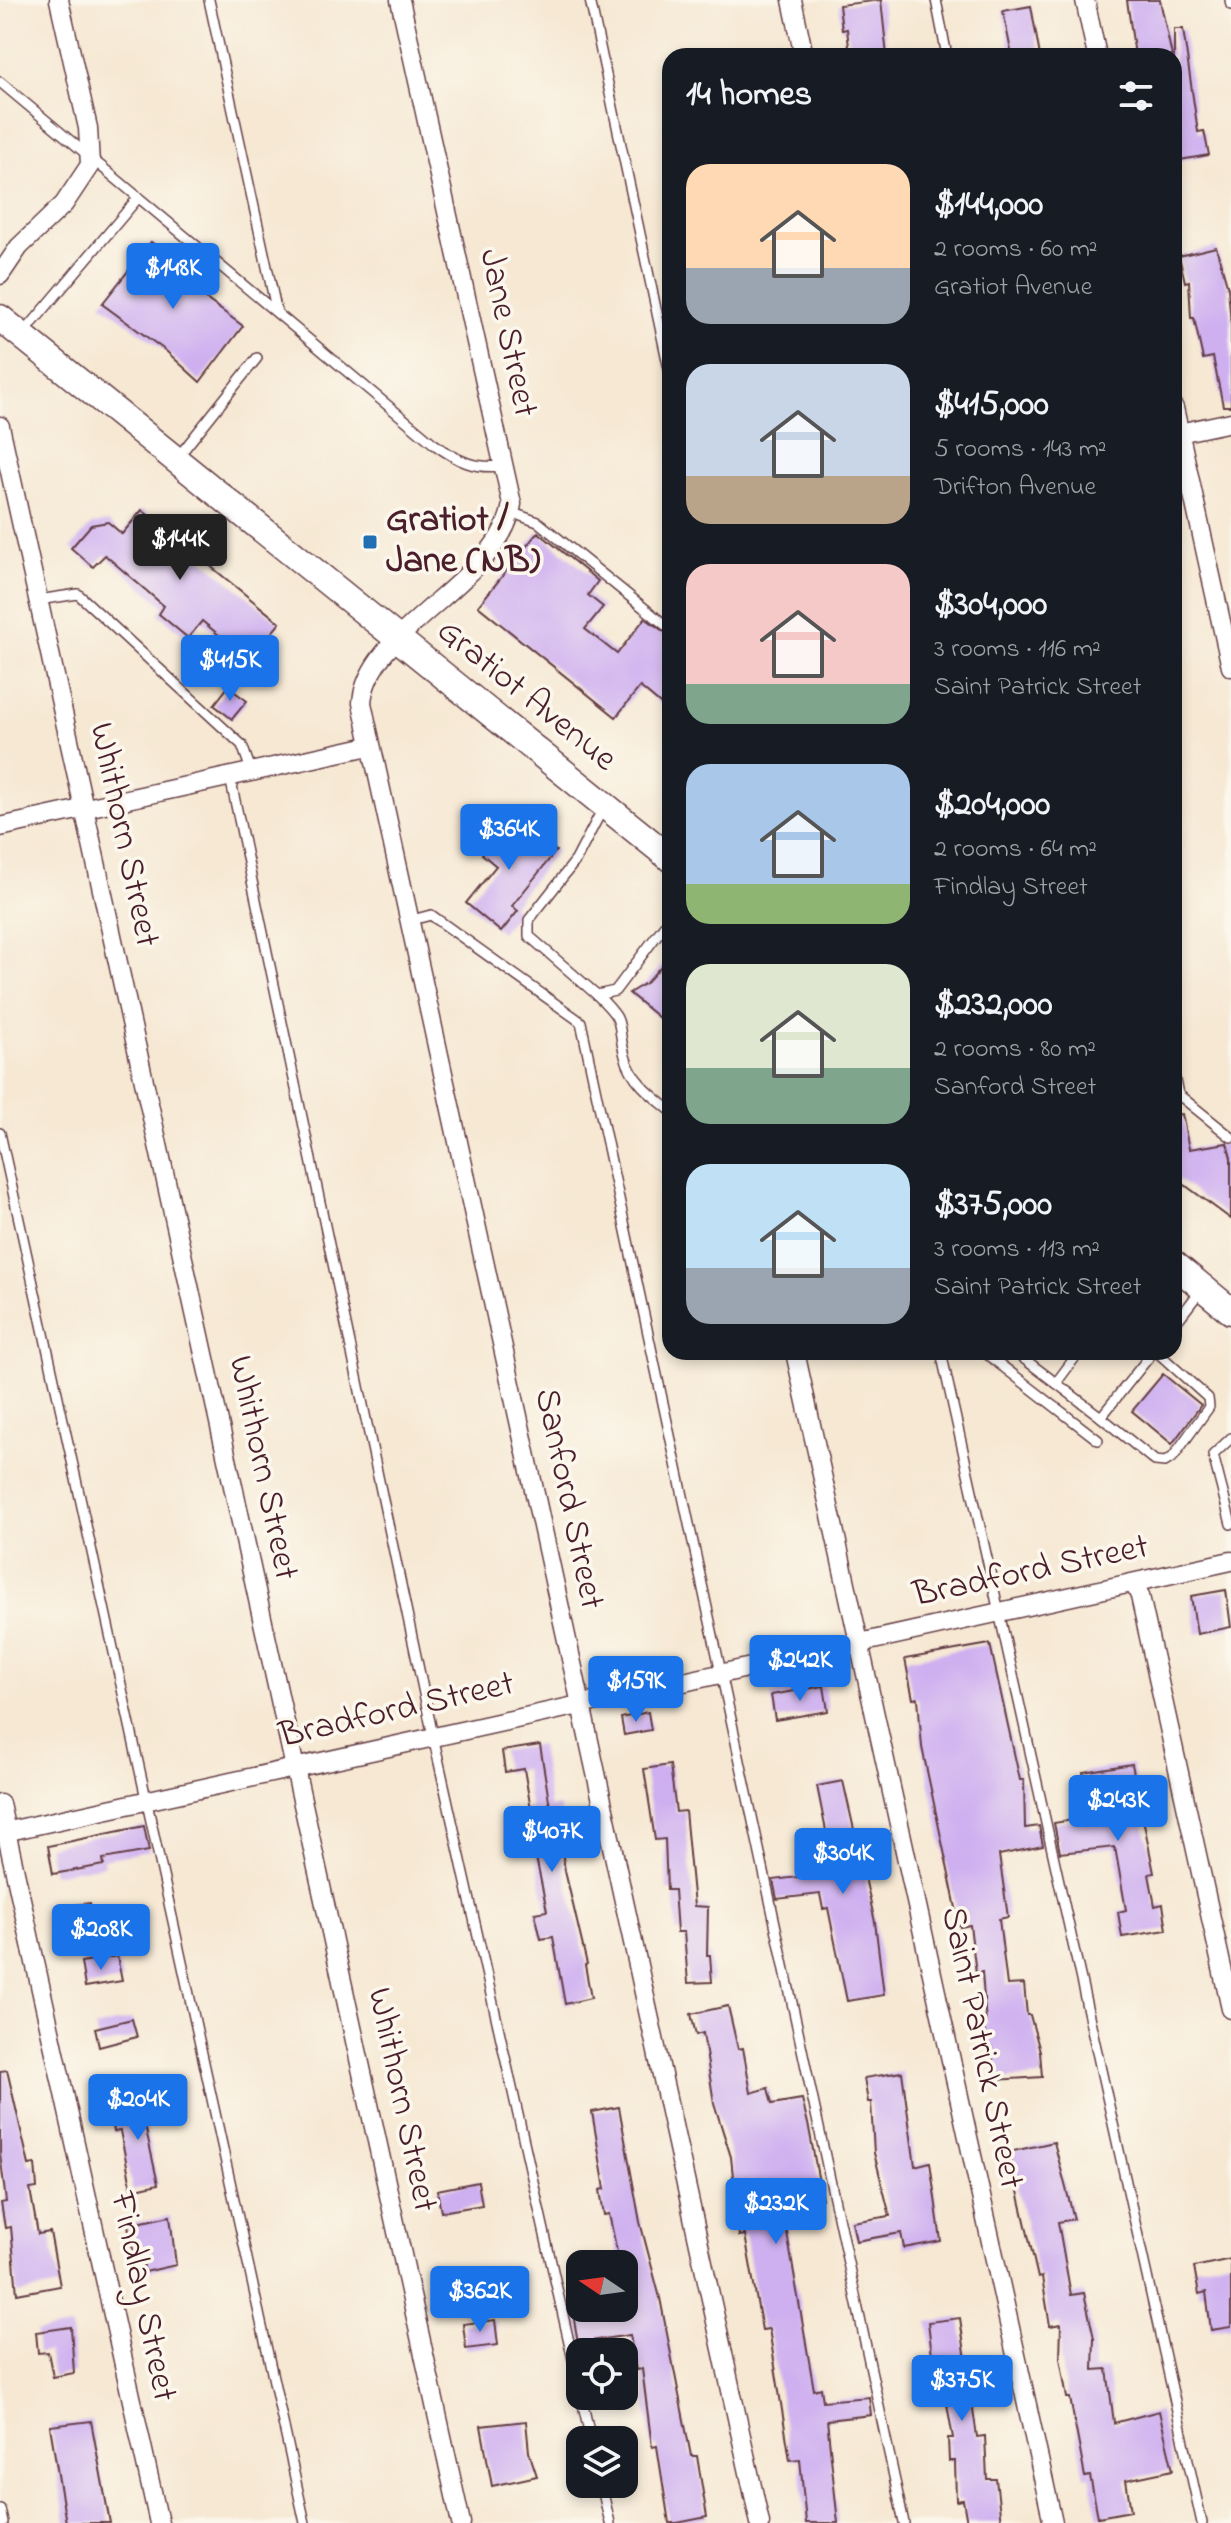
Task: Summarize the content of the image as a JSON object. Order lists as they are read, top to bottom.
{
  "streets": {
    "main road": ["Gratiot Avenue"],
    "street": [
      "Jane Street",
      "Whithorn Street",
      "Sanford Street",
      "Bradford Street",
      "Saint Patrick Street",
      "Findlay Street"
    ]
  },
  "crossings": [
    ["Gratiot Avenue", "Sanford Street"],
    ["Whithorn Street", "Bradford Street"],
    ["Sanford Street", "Bradford Street"],
    ["Bradford Street", "Saint Patrick Street"],
    ["Bradford Street", "Findlay Street"]
  ],
  "places": {
    "transit": ["Gratiot / Jane (NB)"]
  },
  "north": "left",
  "page": {
    "heading": "14 homes",
    "list": [
      {
        "name": "$144,000",
        "note": "2 rooms · 60 m² · Gratiot Avenue"
      },
      {
        "name": "$415,000",
        "note": "5 rooms · 143 m² · Drifton Avenue"
      },
      {
        "name": "$304,000",
        "note": "3 rooms · 116 m² · Saint Patrick Street"
      },
      {
        "name": "$204,000",
        "note": "2 rooms · 64 m² · Findlay Street"
      },
      {
        "name": "$232,000",
        "note": "2 rooms · 80 m² · Sanford Street"
      },
      {
        "name": "$375,000",
        "note": "3 rooms · 113 m² · Saint Patrick Street"
      }
    ],
    "price": [
      "$148K",
      "$144K",
      "$415K",
      "$364K",
      "$242K",
      "$159K",
      "$243K",
      "$407K",
      "$304K",
      "$208K",
      "$204K",
      "$232K",
      "$362K",
      "$375K"
    ]
  }
}
